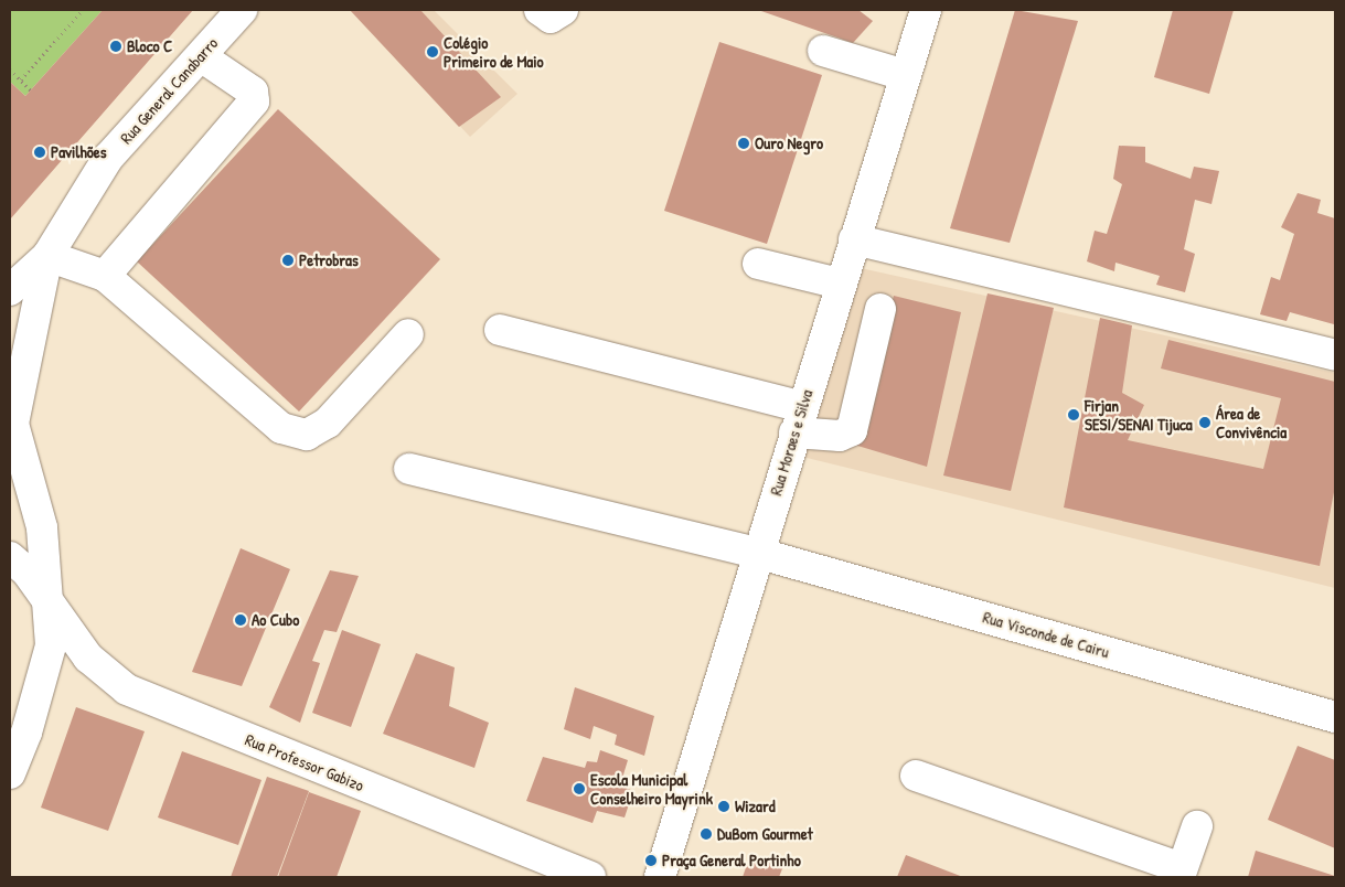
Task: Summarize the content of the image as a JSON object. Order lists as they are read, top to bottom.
{
  "streets": {
    "street": [
      "Rua General Canabarro",
      "Rua Moraes e Silva",
      "Rua Visconde de Cairu",
      "Rua Professor Gabizo"
    ]
  },
  "crossings": [
    ["Rua General Canabarro", "Rua Professor Gabizo"],
    ["Rua Moraes e Silva", "Rua Visconde de Cairu"]
  ],
  "places": [
    "Bloco C",
    "Colégio Primeiro de Maio",
    "Ouro Negro",
    "Pavilhões",
    "Petrobras",
    "Firjan SESI/SENAI Tijuca",
    "Área de Convivência",
    "Ao Cubo",
    "Escola Municipal Conselheiro Mayrink",
    "Wizard",
    "DuBom Gourmet",
    "Praça General Portinho"
  ]
}
